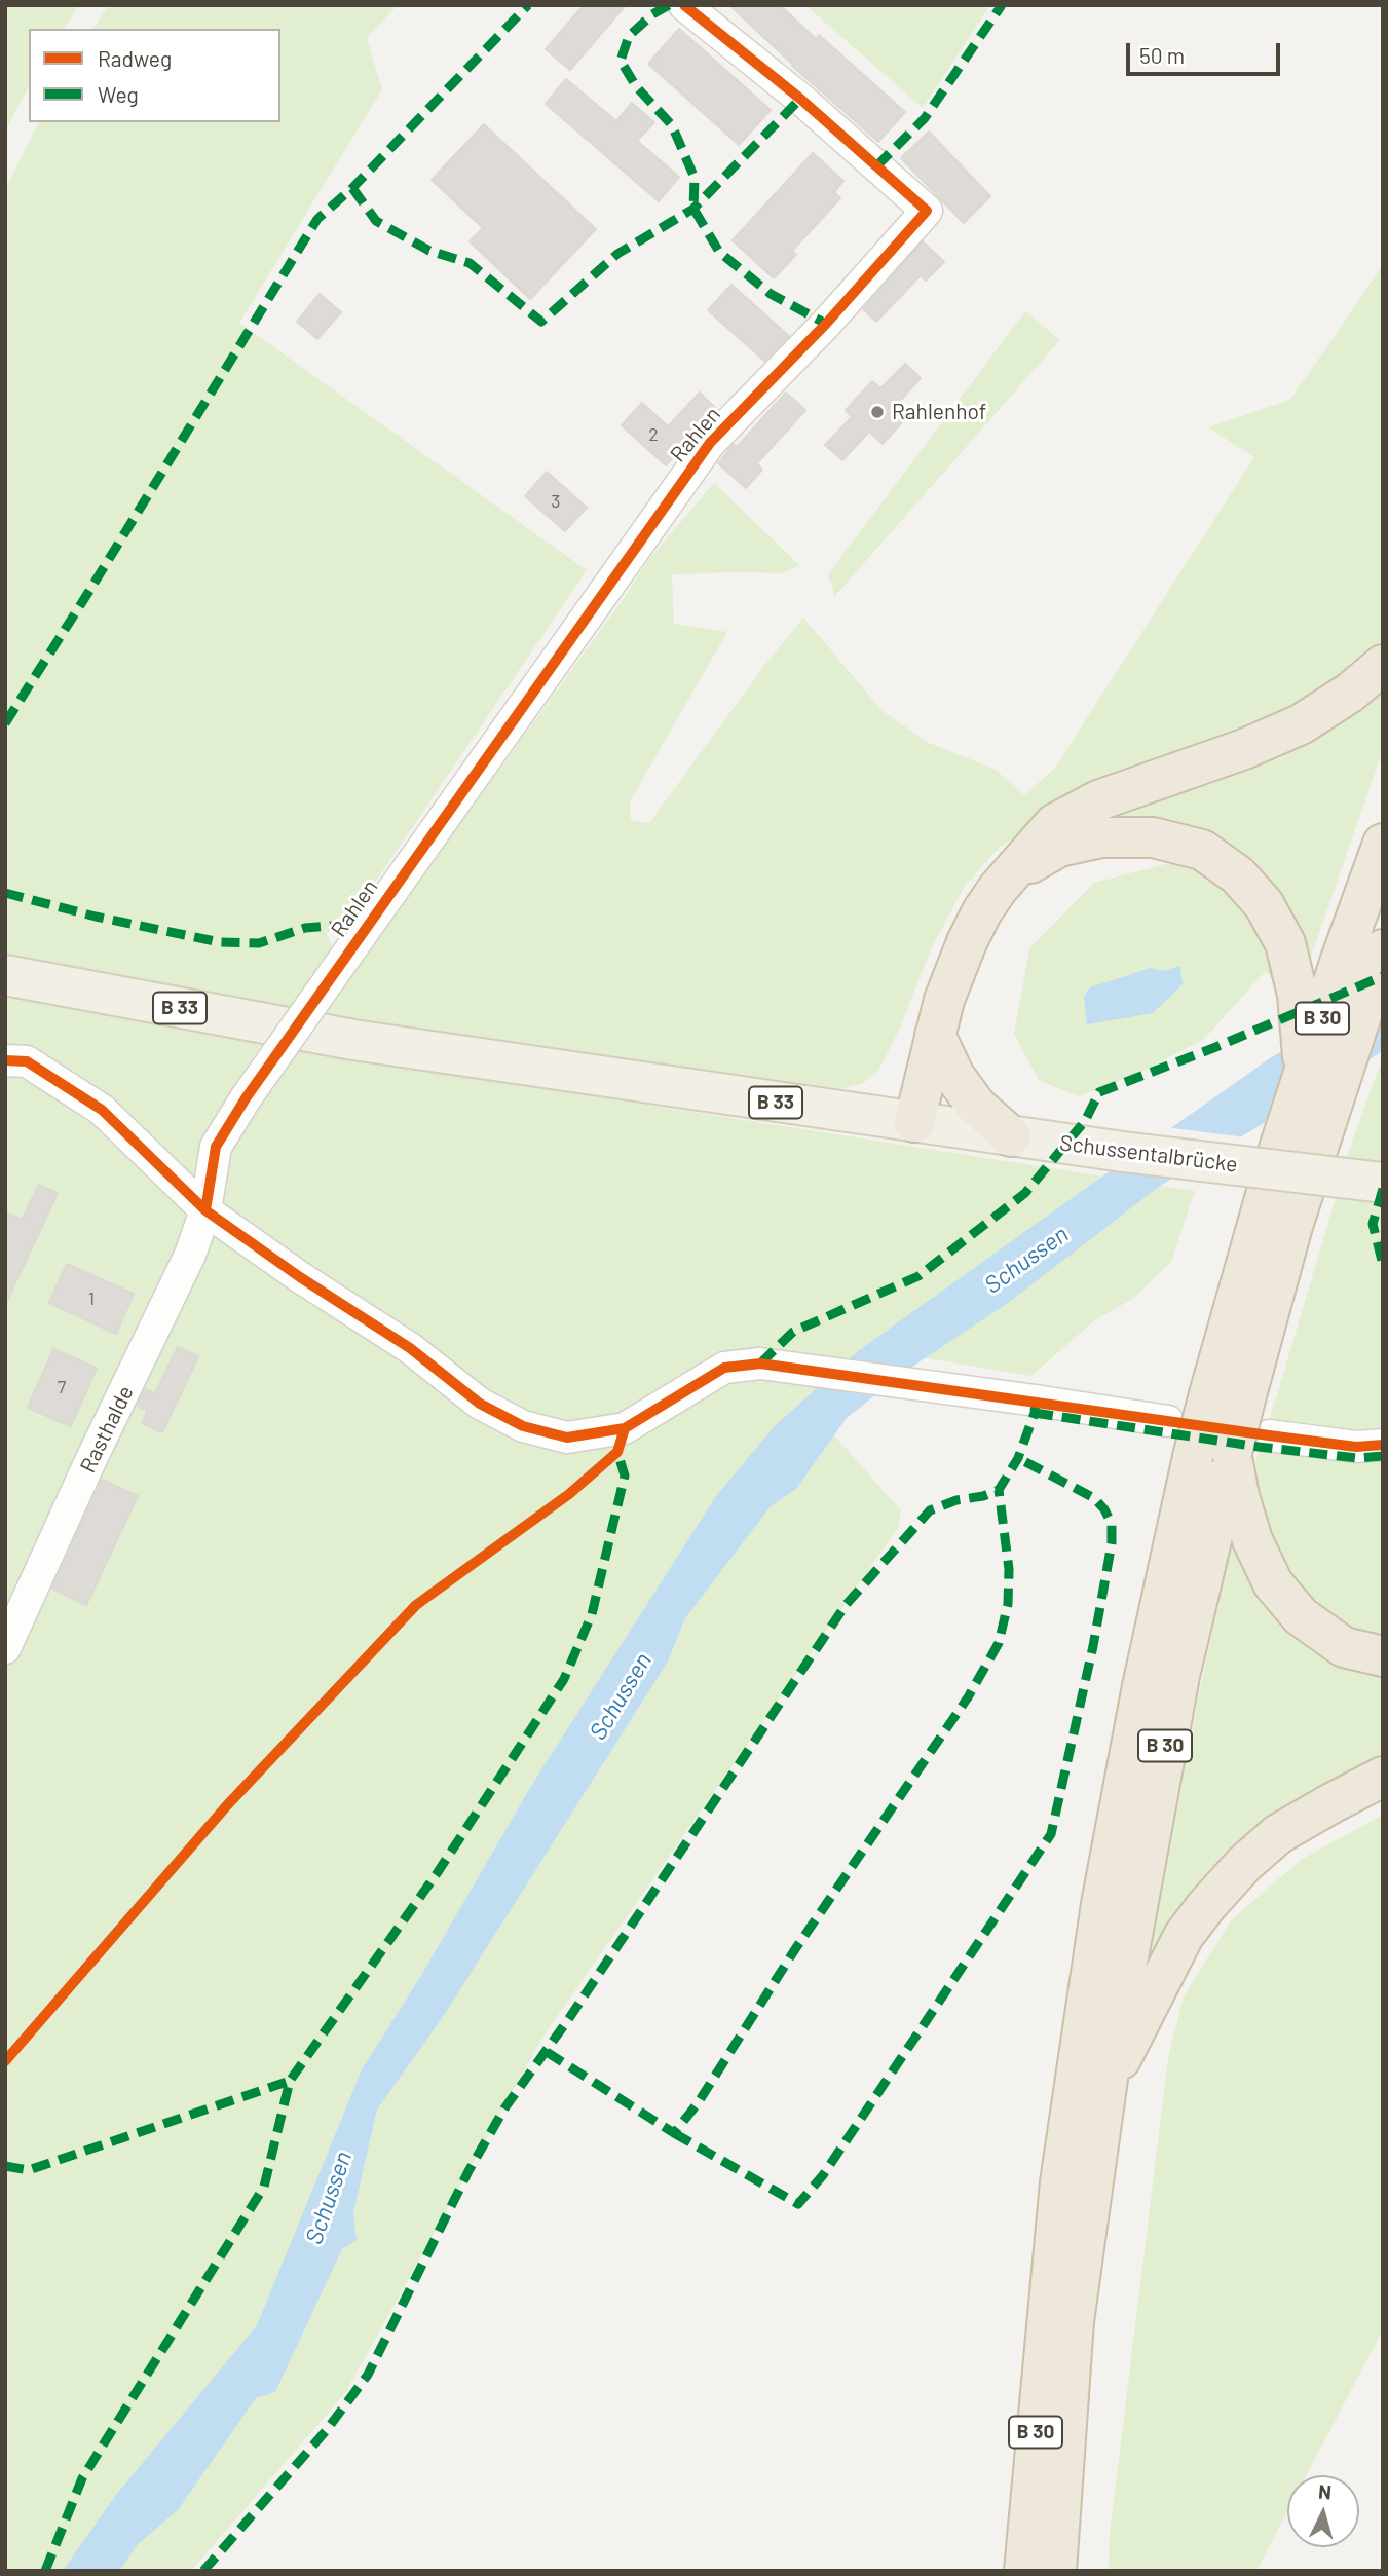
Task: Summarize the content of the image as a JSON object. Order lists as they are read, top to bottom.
{
  "streets": {
    "highway": ["B 30"],
    "main road": ["B 33", "Schussentalbrücke"],
    "street": ["Rahlen", "Rasthalde"]
  },
  "crossings": [
    ["Rahlen", "Rasthalde"],
    ["B 33", "Schussentalbrücke"]
  ],
  "water": ["Schussen"],
  "places": ["Rahlenhof"],
  "house_numbers": [
    "2",
    "3",
    "1",
    "7"
  ],
  "legend": ["Radweg", "Weg"],
  "scale_bar": "50 m",
  "north": "top"
}
